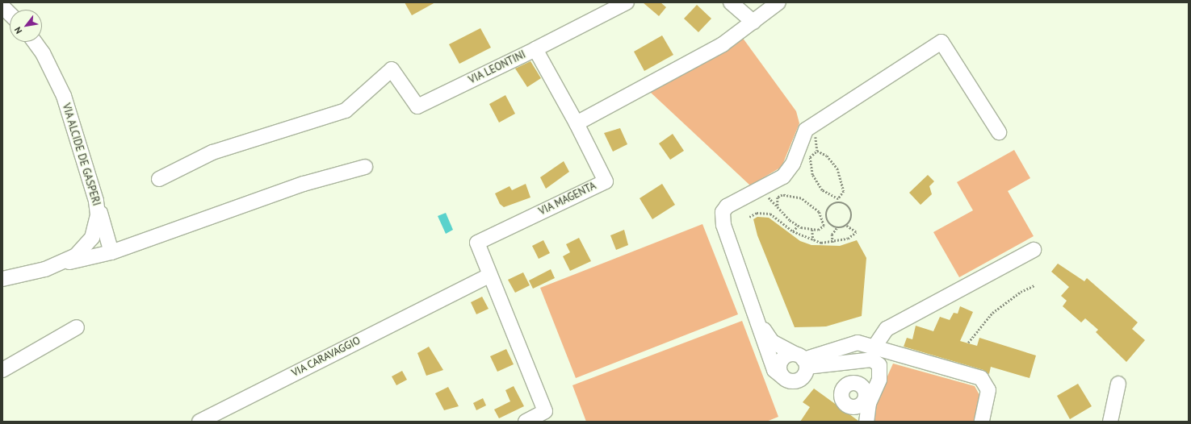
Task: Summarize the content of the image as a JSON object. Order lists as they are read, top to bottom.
{
  "streets": {
    "street": [
      "VIA LEONTINI",
      "VIA ALCIDE DE GASPERI",
      "VIA MAGENTA",
      "VIA CARAVAGGIO"
    ]
  },
  "crossings": [
    ["VIA LEONTINI", "VIA MAGENTA"],
    ["VIA MAGENTA", "VIA CARAVAGGIO"]
  ],
  "north": "bottom left"
}
